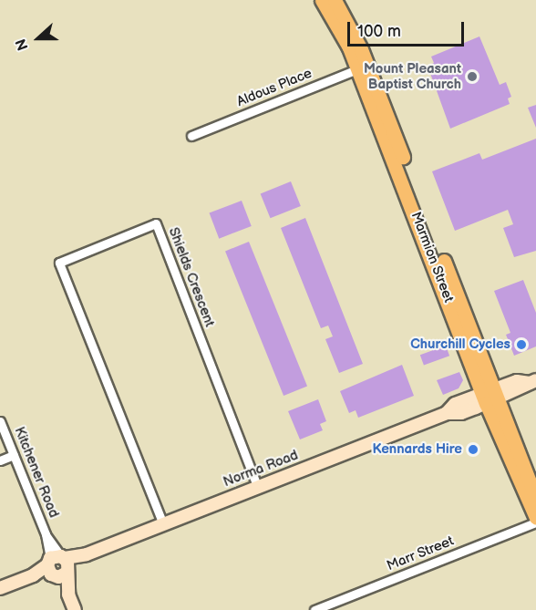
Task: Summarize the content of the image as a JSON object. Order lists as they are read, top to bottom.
{
  "streets": {
    "main road": ["Marmion Street"],
    "street": [
      "Aldous Place",
      "Shields Crescent",
      "Norma Road",
      "Kitchener Road",
      "Marr Street"
    ]
  },
  "crossings": [
    ["Aldous Place", "Marmion Street"],
    ["Marmion Street", "Norma Road"],
    ["Shields Crescent", "Norma Road"],
    ["Norma Road", "Kitchener Road"]
  ],
  "places": ["Mount Pleasant Baptist Church", "Churchill Cycles", "Kennards Hire"],
  "scale_bar": "100 m",
  "north": "left"
}
